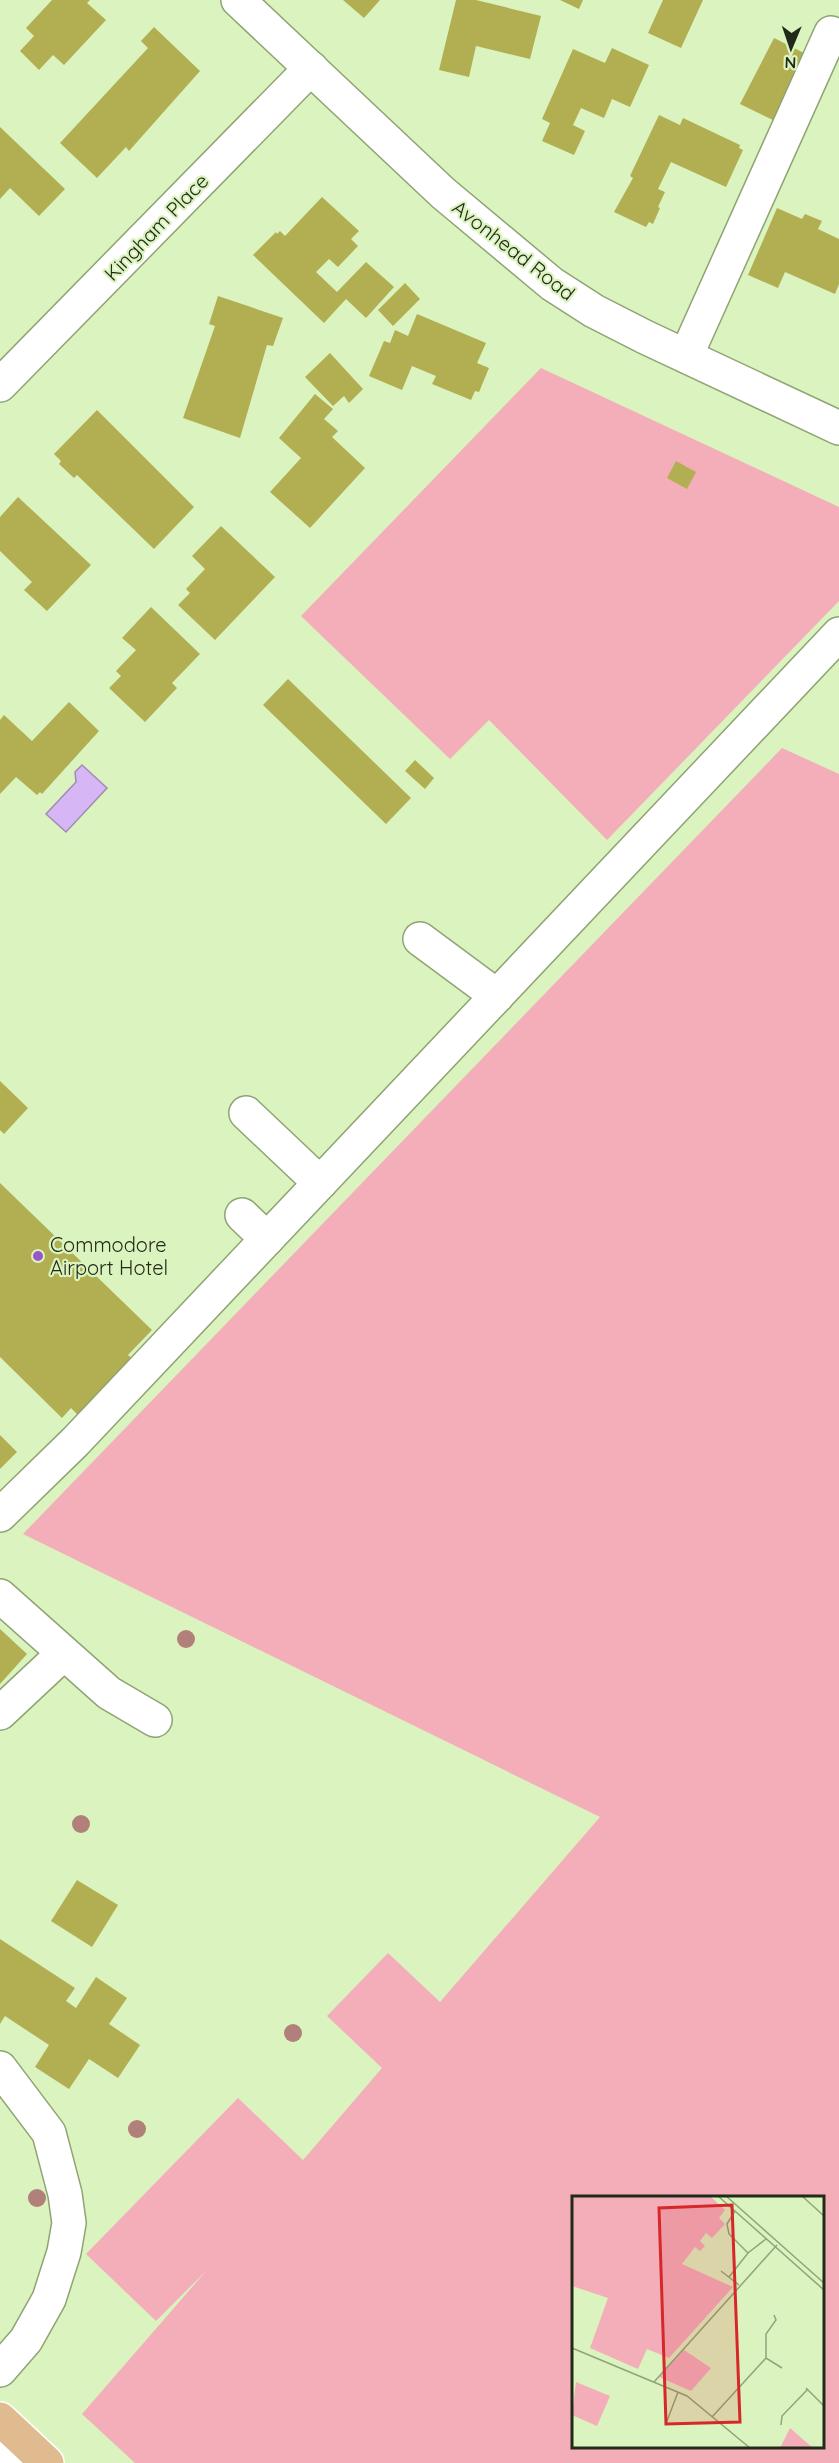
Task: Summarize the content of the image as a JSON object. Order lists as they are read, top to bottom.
{
  "streets": {
    "street": ["Kingham Place", "Avonhead Road"]
  },
  "crossings": [
    ["Kingham Place", "Avonhead Road"]
  ],
  "places": ["Commodore Airport Hotel"],
  "north": "bottom"
}
